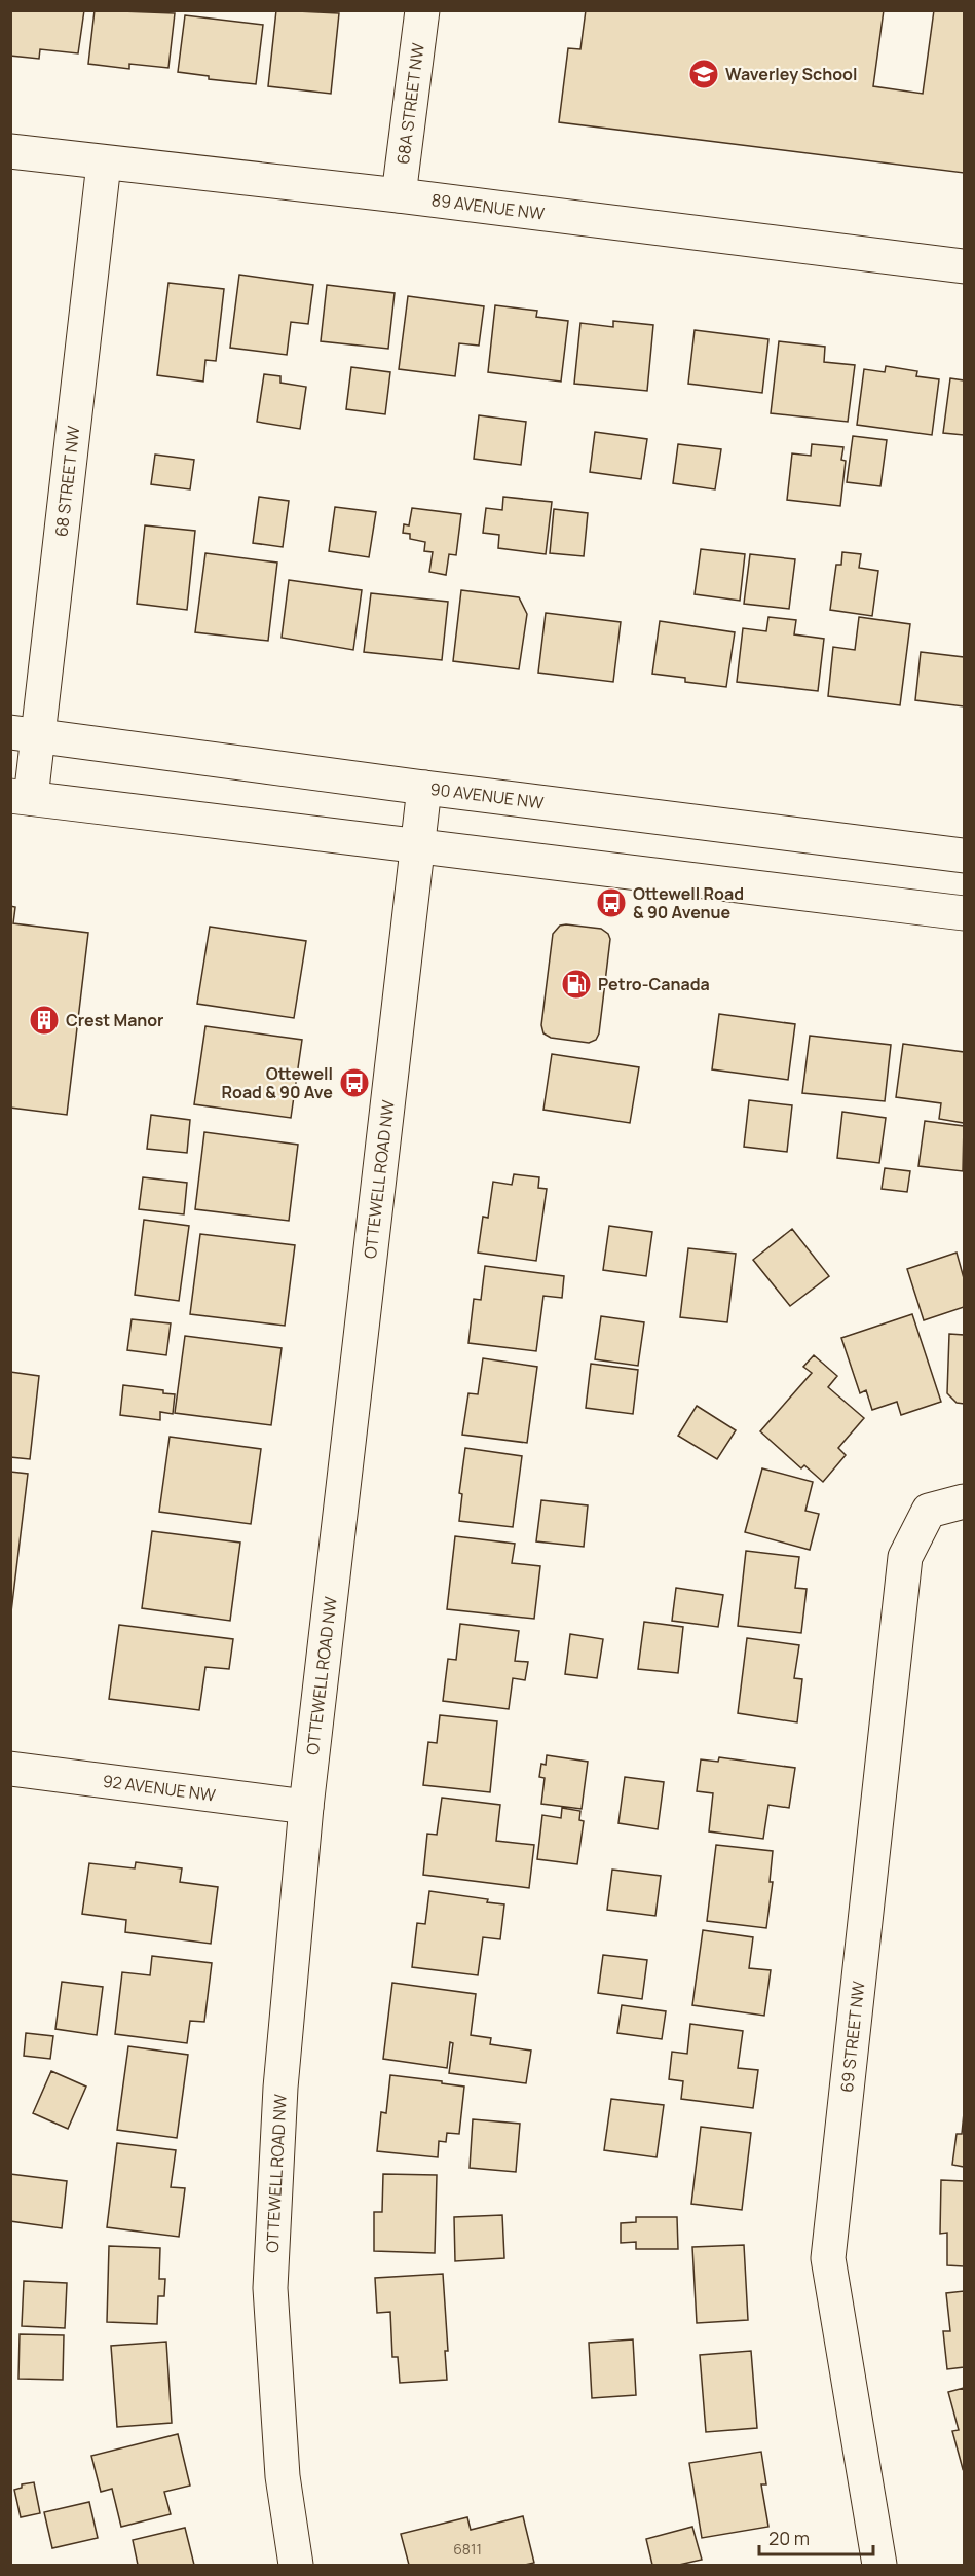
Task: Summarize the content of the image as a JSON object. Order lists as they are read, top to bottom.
{
  "streets": {
    "street": [
      "68A STREET NW",
      "89 AVENUE NW",
      "68 STREET NW",
      "90 AVENUE NW",
      "OTTEWELL ROAD NW",
      "92 AVENUE NW",
      "69 STREET NW"
    ]
  },
  "crossings": [
    ["68A STREET NW", "89 AVENUE NW"],
    ["89 AVENUE NW", "68 STREET NW"],
    ["68 STREET NW", "90 AVENUE NW"],
    ["90 AVENUE NW", "OTTEWELL ROAD NW"],
    ["OTTEWELL ROAD NW", "92 AVENUE NW"]
  ],
  "places": {
    "school or university": ["Waverley School"],
    "bus stop": ["Ottewell Road & 90 Avenue", "Ottewell Road & 90 Ave"],
    "fuel station": ["Petro-Canada"],
    "building": ["Crest Manor"]
  },
  "house_numbers": ["6811"],
  "scale_bar": "20 m"
}
